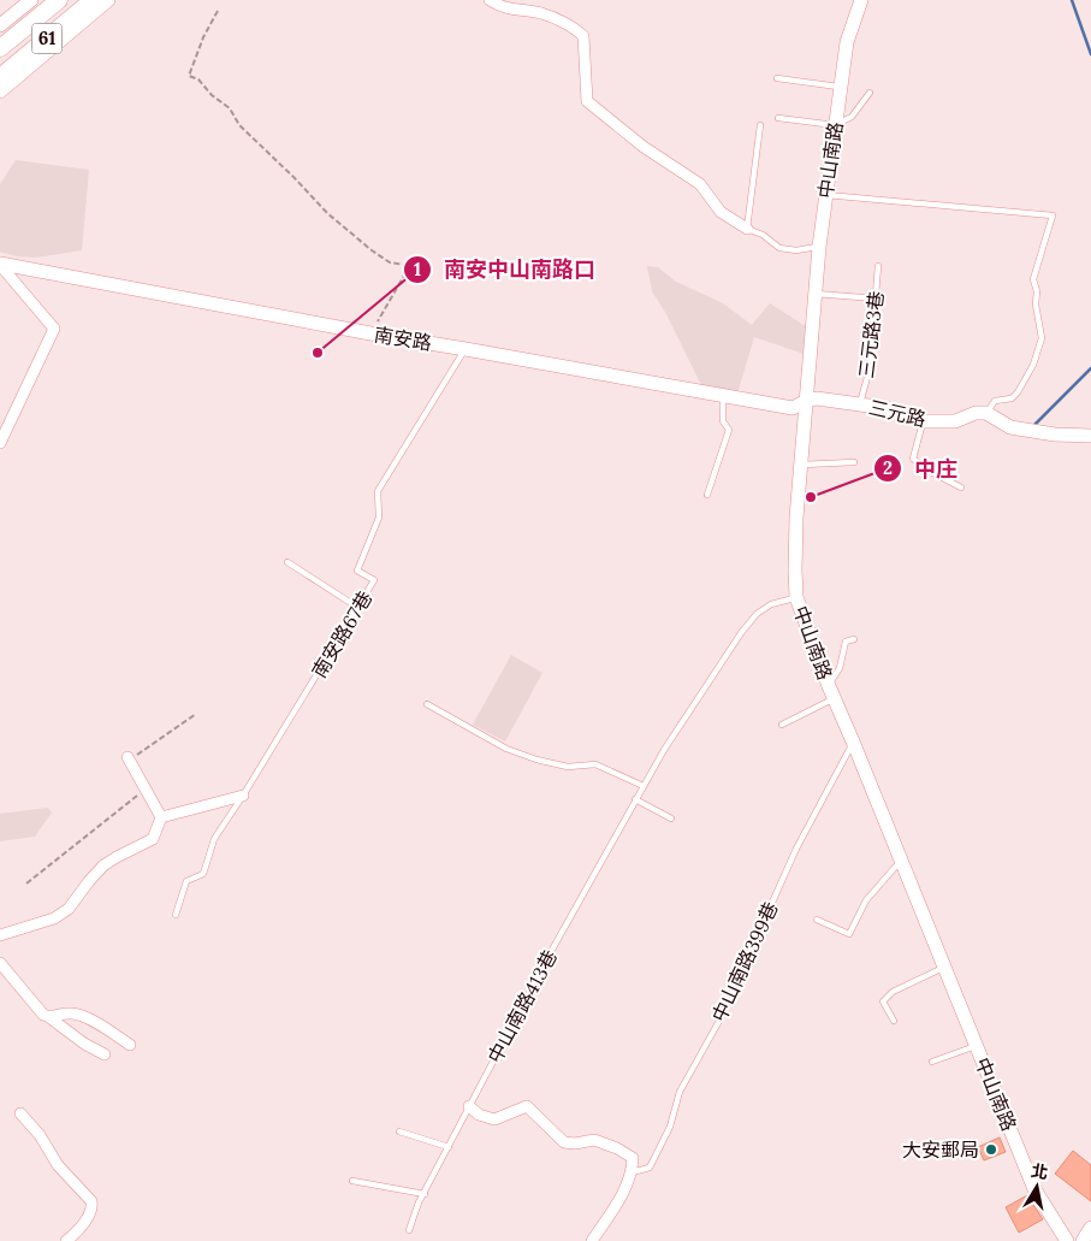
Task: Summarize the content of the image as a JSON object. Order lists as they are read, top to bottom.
{
  "streets": {
    "highway": ["61"],
    "street": ["中山南路", "南安路", "三元路"],
    "lane": [
      "三元路3巷",
      "南安路67巷",
      "中山南路399巷",
      "中山南路413巷"
    ]
  },
  "crossings": [
    ["中山南路", "南安路"],
    ["中山南路", "三元路"],
    ["中山南路", "中山南路399巷"],
    ["中山南路", "中山南路413巷"],
    ["三元路3巷", "三元路"],
    ["南安路", "三元路"],
    ["南安路", "南安路67巷"]
  ],
  "places": ["南安中山南路口", "中庄", "大安郵局"],
  "north": "top"
}
